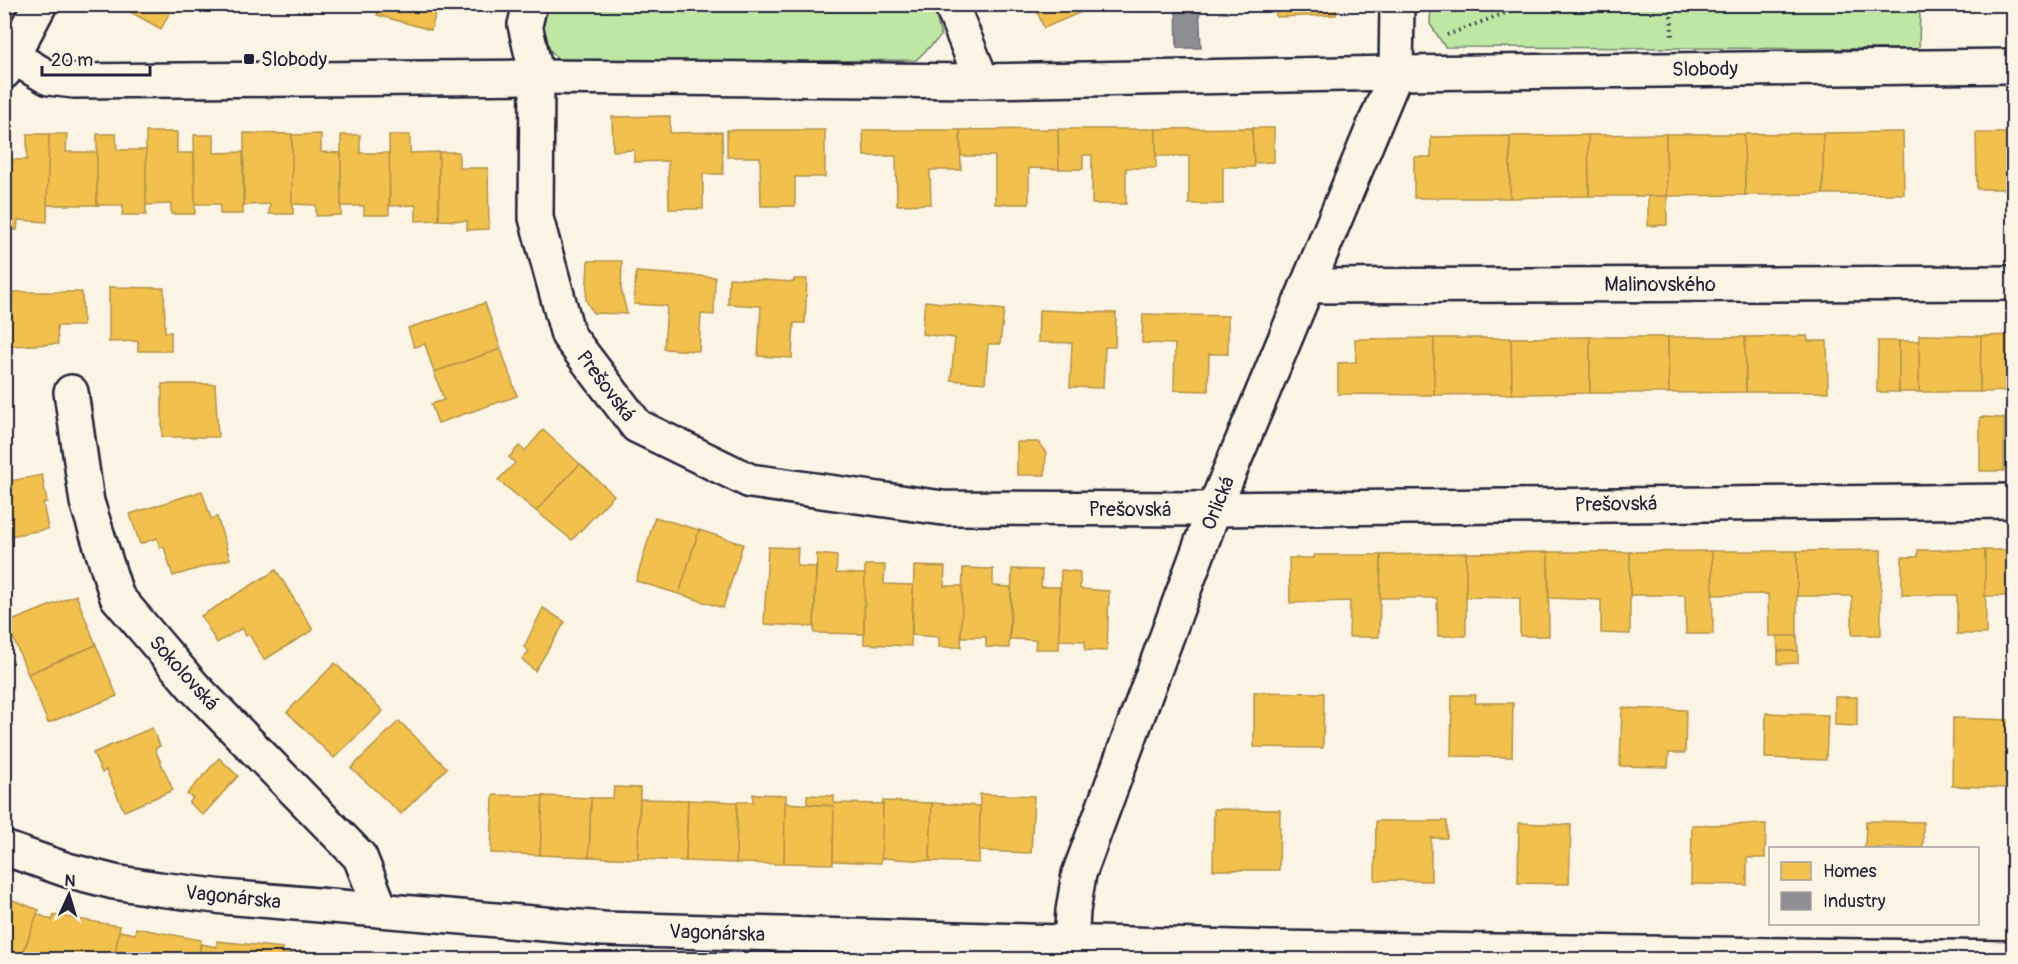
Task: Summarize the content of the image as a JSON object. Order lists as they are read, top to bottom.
{
  "streets": {
    "street": [
      "Slobody",
      "Malinovského",
      "Prešovská",
      "Orlická",
      "Sokolovská",
      "Vagonárska"
    ]
  },
  "crossings": [
    ["Slobody", "Prešovská"],
    ["Slobody", "Orlická"],
    ["Malinovského", "Orlická"],
    ["Prešovská", "Orlická"],
    ["Orlická", "Vagonárska"],
    ["Sokolovská", "Vagonárska"]
  ],
  "places": {
    "transit": ["Slobody"]
  },
  "legend": ["Homes", "Industry"],
  "scale_bar": "20 m",
  "north": "top"
}
